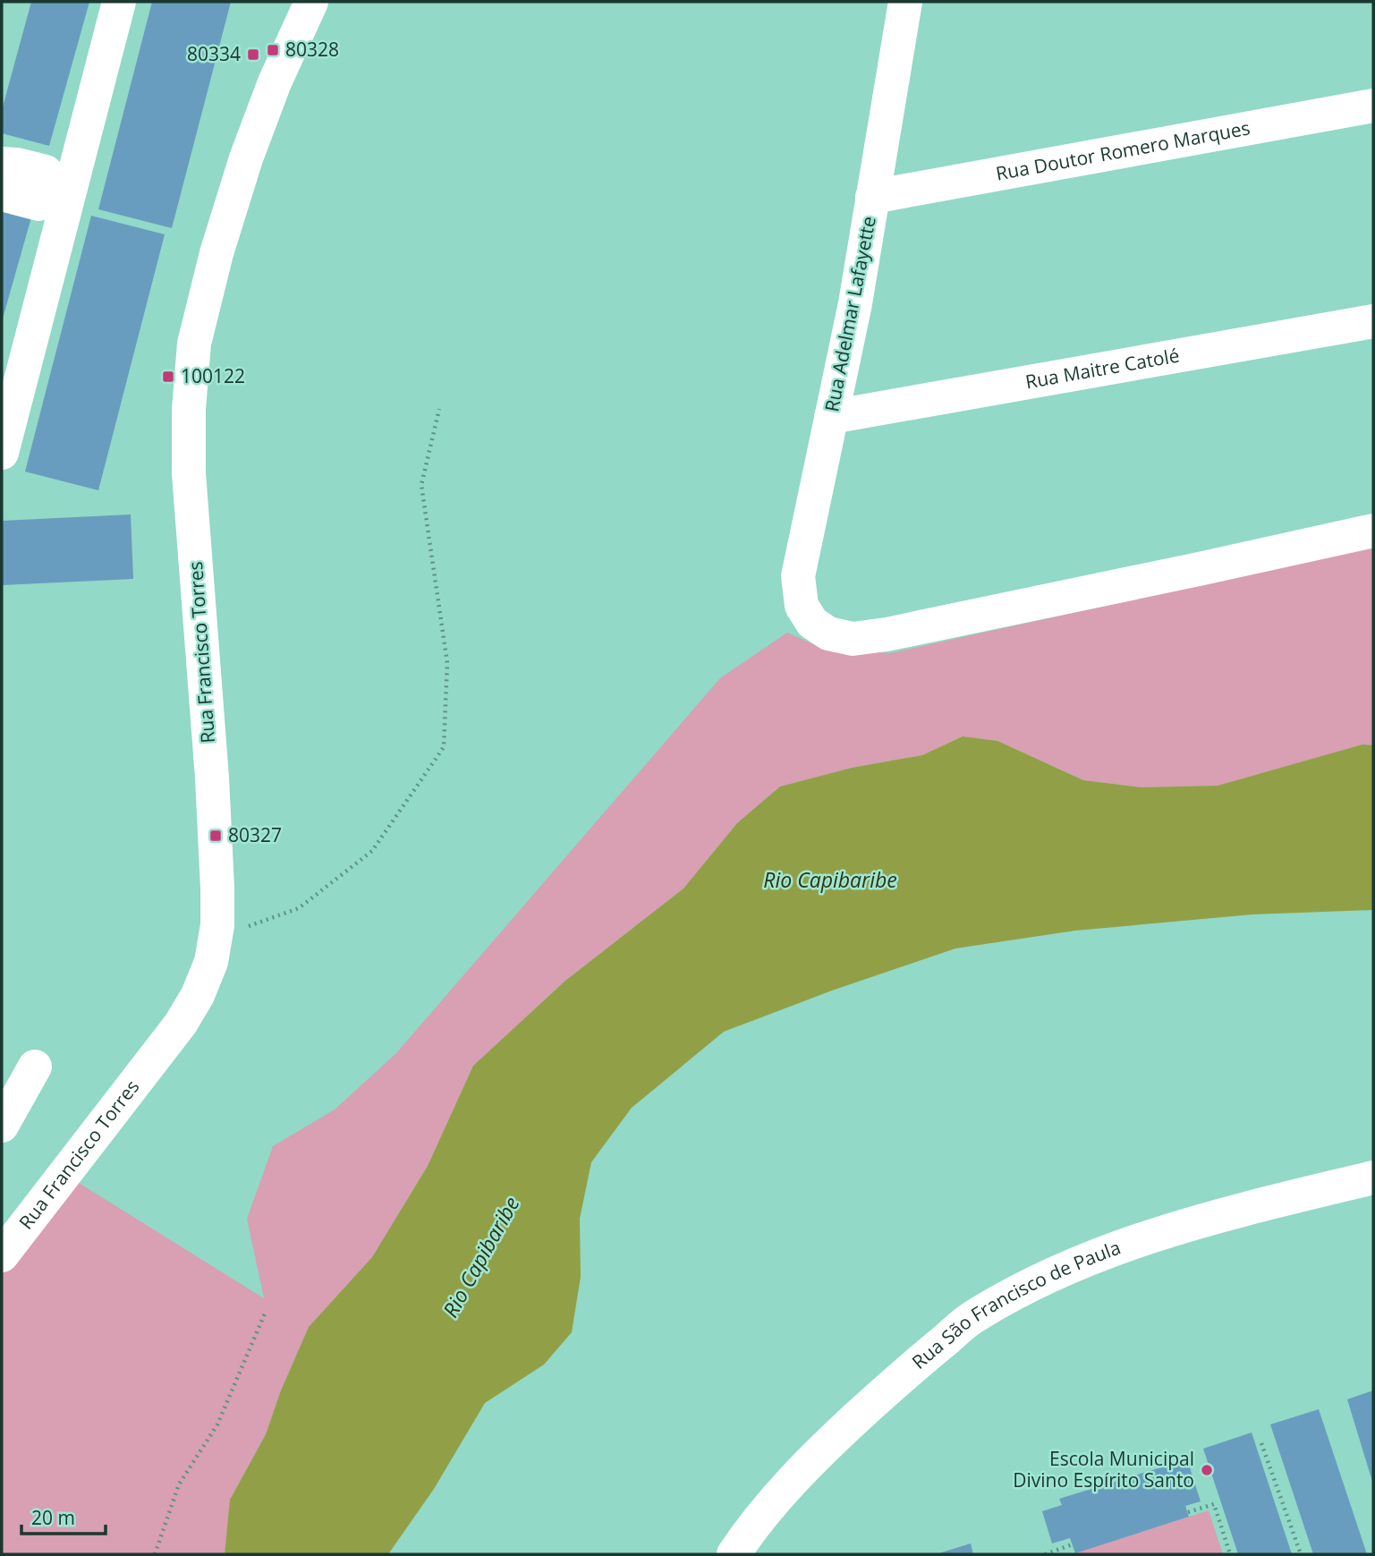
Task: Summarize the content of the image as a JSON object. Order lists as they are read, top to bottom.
{
  "streets": {
    "street": [
      "Rua Doutor Romero Marques",
      "Rua Adelmar Lafayette",
      "Rua Maitre Catolé",
      "Rua Francisco Torres",
      "Rua São Francisco de Paula"
    ]
  },
  "crossings": [
    ["Rua Doutor Romero Marques", "Rua Adelmar Lafayette"],
    ["Rua Adelmar Lafayette", "Rua Maitre Catolé"]
  ],
  "water": ["Rio Capibaribe"],
  "places": {
    "transit": [
      "80328",
      "80334",
      "100122",
      "80327"
    ],
    "other": ["Escola Municipal Divino Espírito Santo"]
  },
  "scale_bar": "20 m"
}
